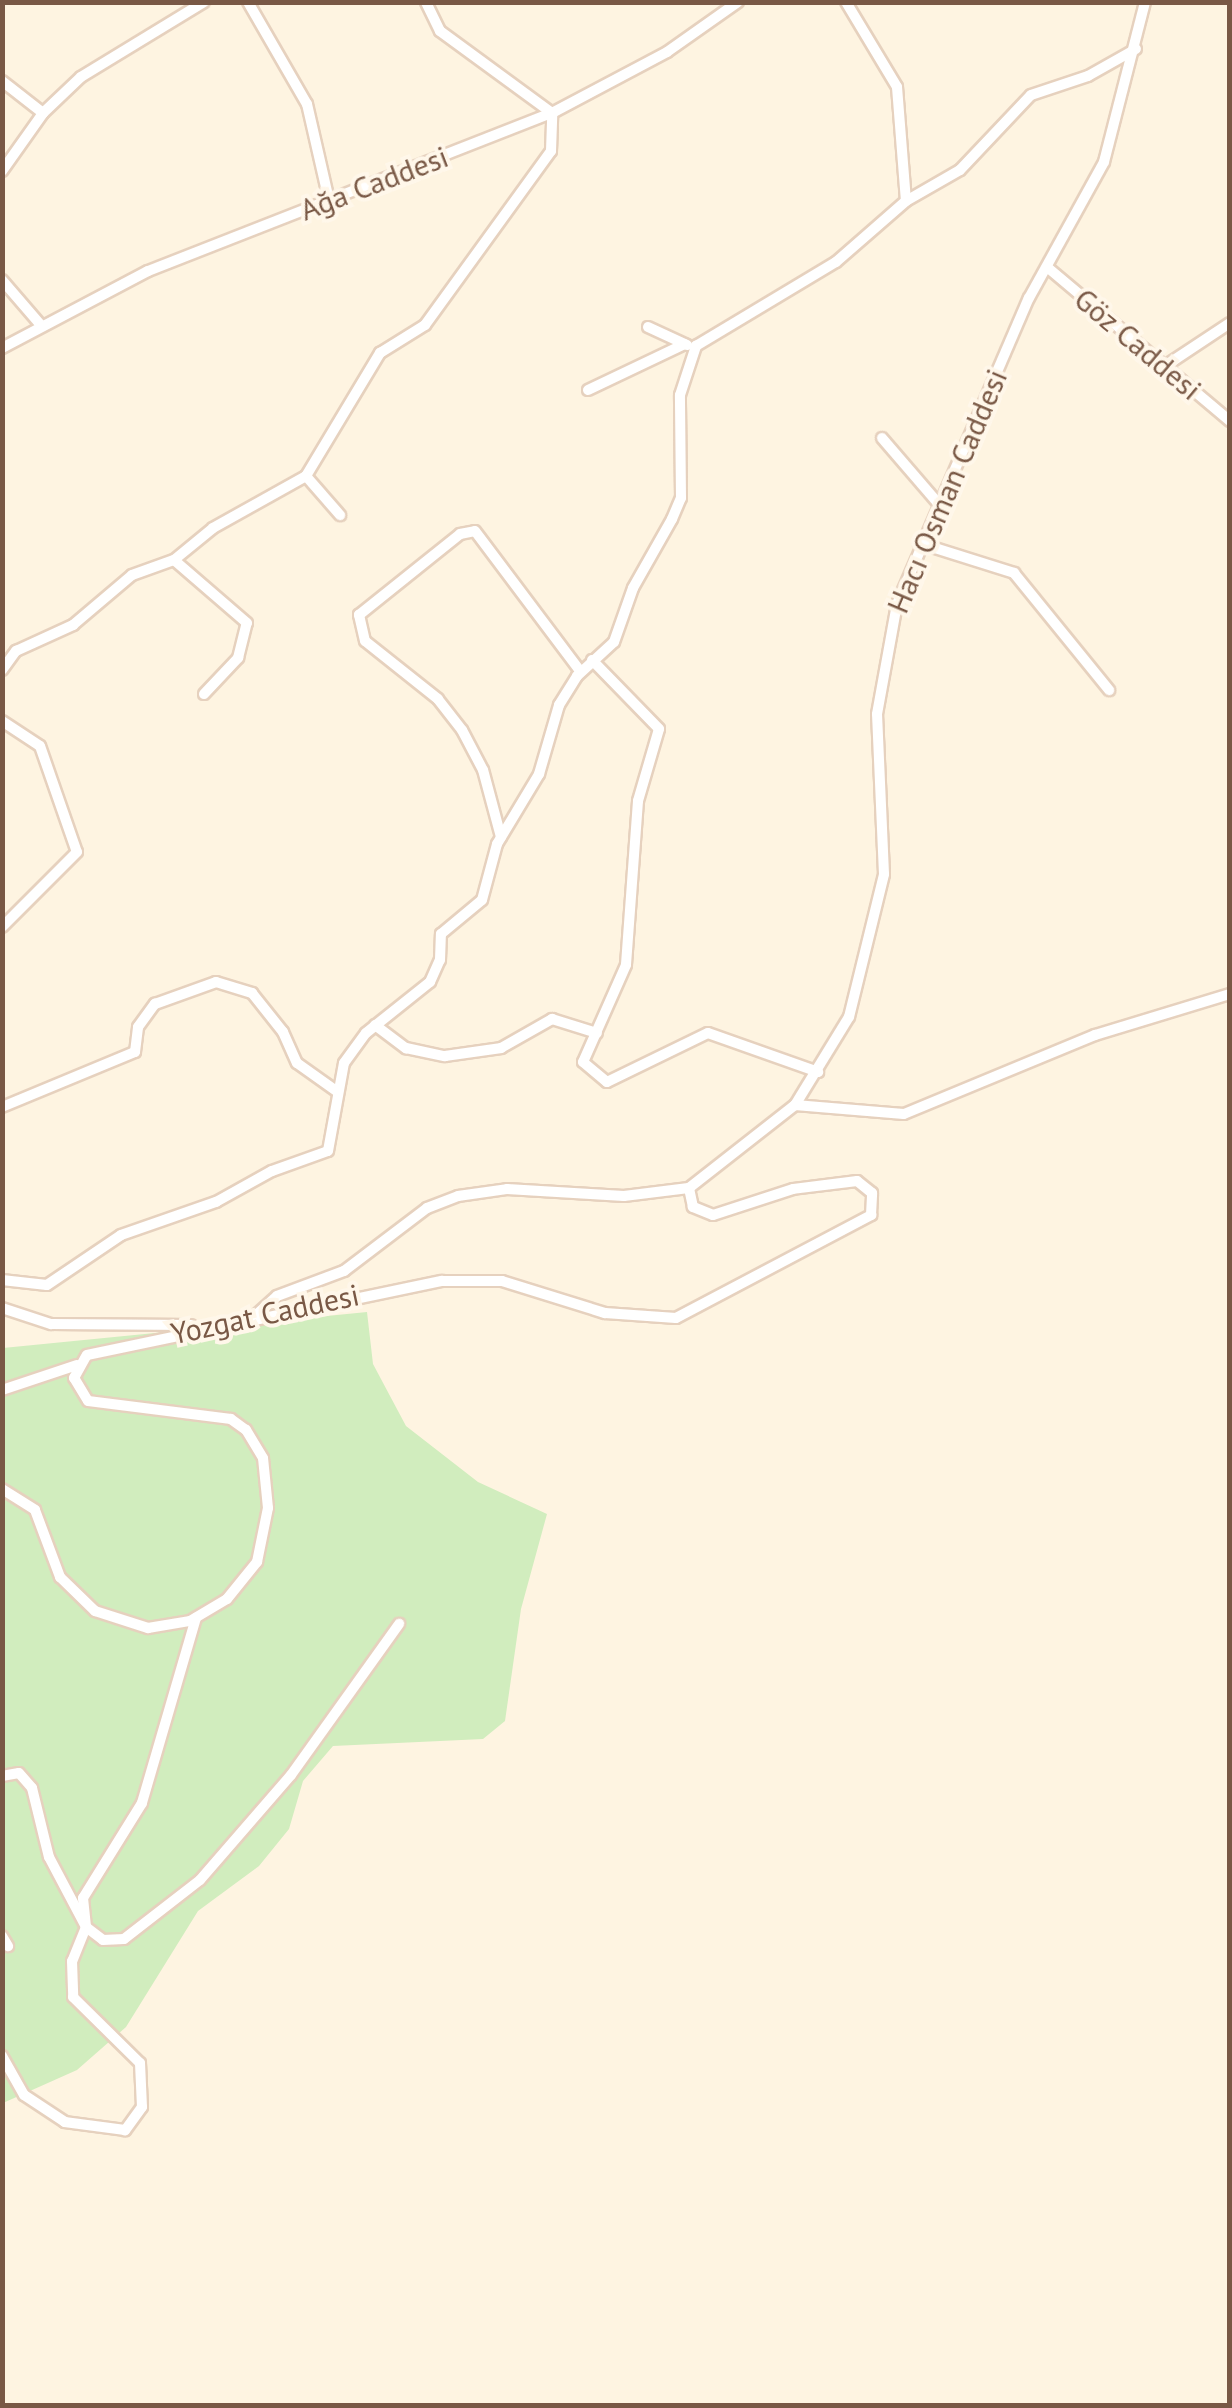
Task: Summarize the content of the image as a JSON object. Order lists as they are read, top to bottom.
{
  "streets": {
    "street": [
      "Ağa Caddesi",
      "Göz Caddesi",
      "Hacı Osman Caddesi",
      "Yozgat Caddesi"
    ]
  },
  "crossings": [
    ["Göz Caddesi", "Hacı Osman Caddesi"],
    ["Hacı Osman Caddesi", "Yozgat Caddesi"]
  ]
}
